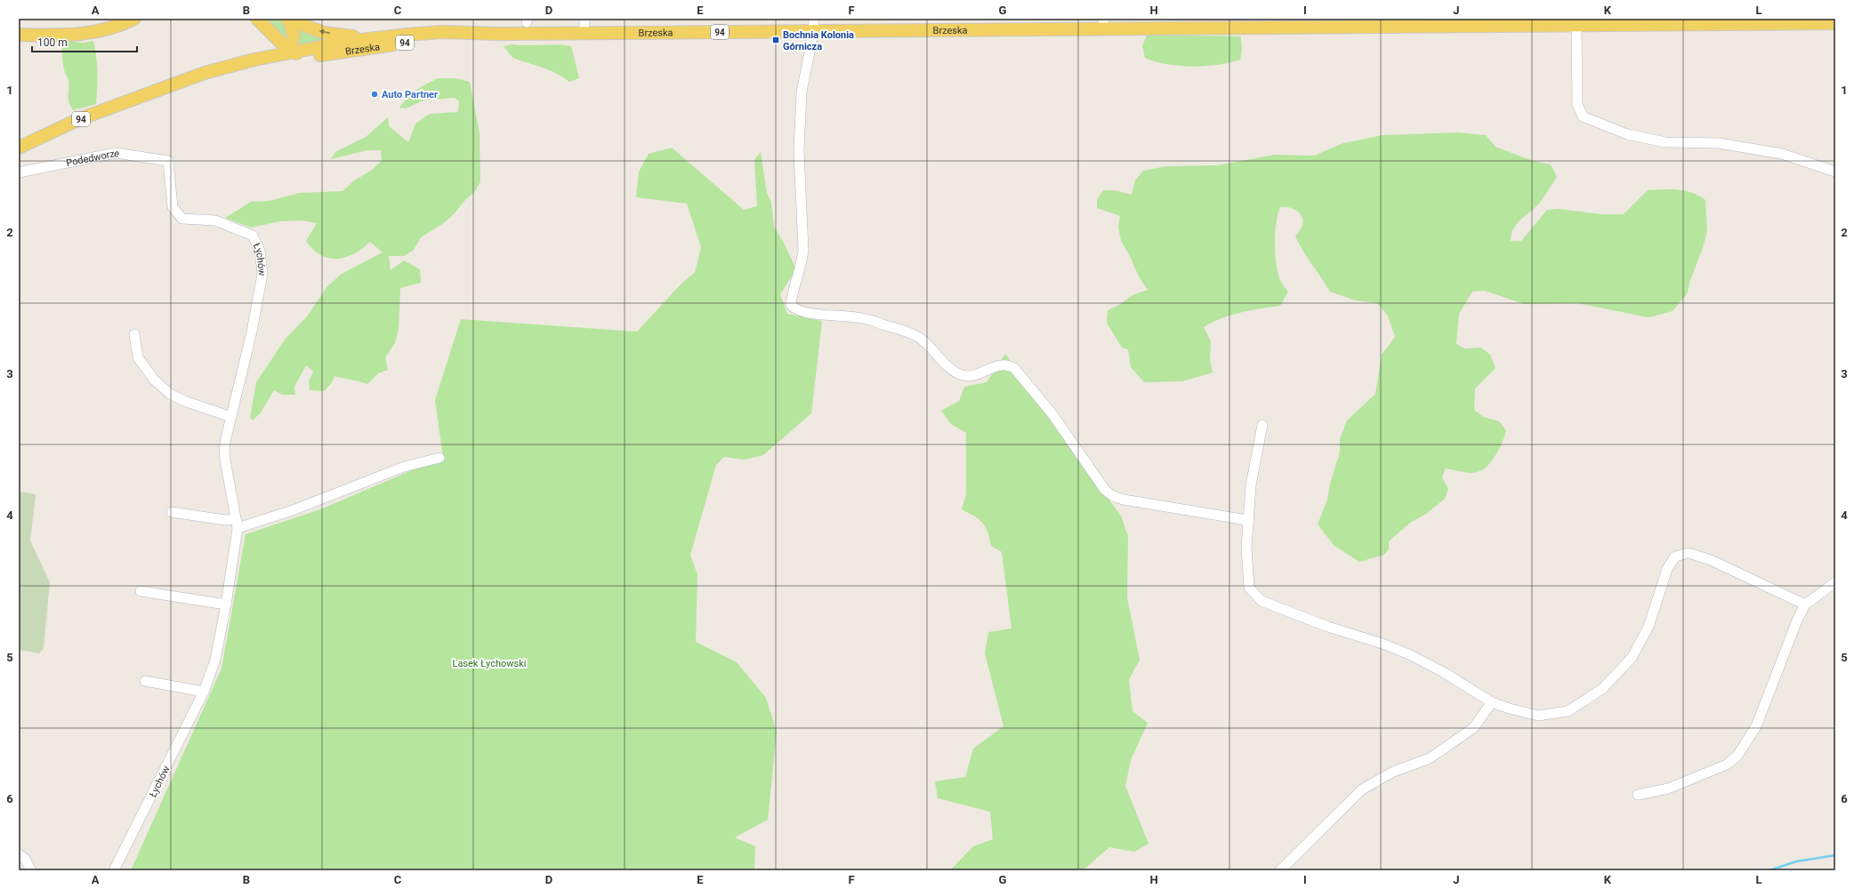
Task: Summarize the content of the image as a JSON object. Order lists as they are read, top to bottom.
{
  "streets": {
    "main road": ["Brzeska", "94"],
    "street": ["Podedworze", "Łychów"]
  },
  "crossings": [
    ["Brzeska", "94"],
    ["Podedworze", "Łychów"]
  ],
  "parks": ["Lasek Łychowski"],
  "places": {
    "transit": ["Bochnia Kolonia Górnicza"],
    "other": ["Auto Partner"]
  },
  "scale_bar": "100 m",
  "grid": {
    "columns": [
      "A",
      "B",
      "C",
      "D",
      "E",
      "F",
      "G",
      "H",
      "I",
      "J",
      "K",
      "L"
    ],
    "rows": [
      "1",
      "2",
      "3",
      "4",
      "5",
      "6"
    ]
  }
}
